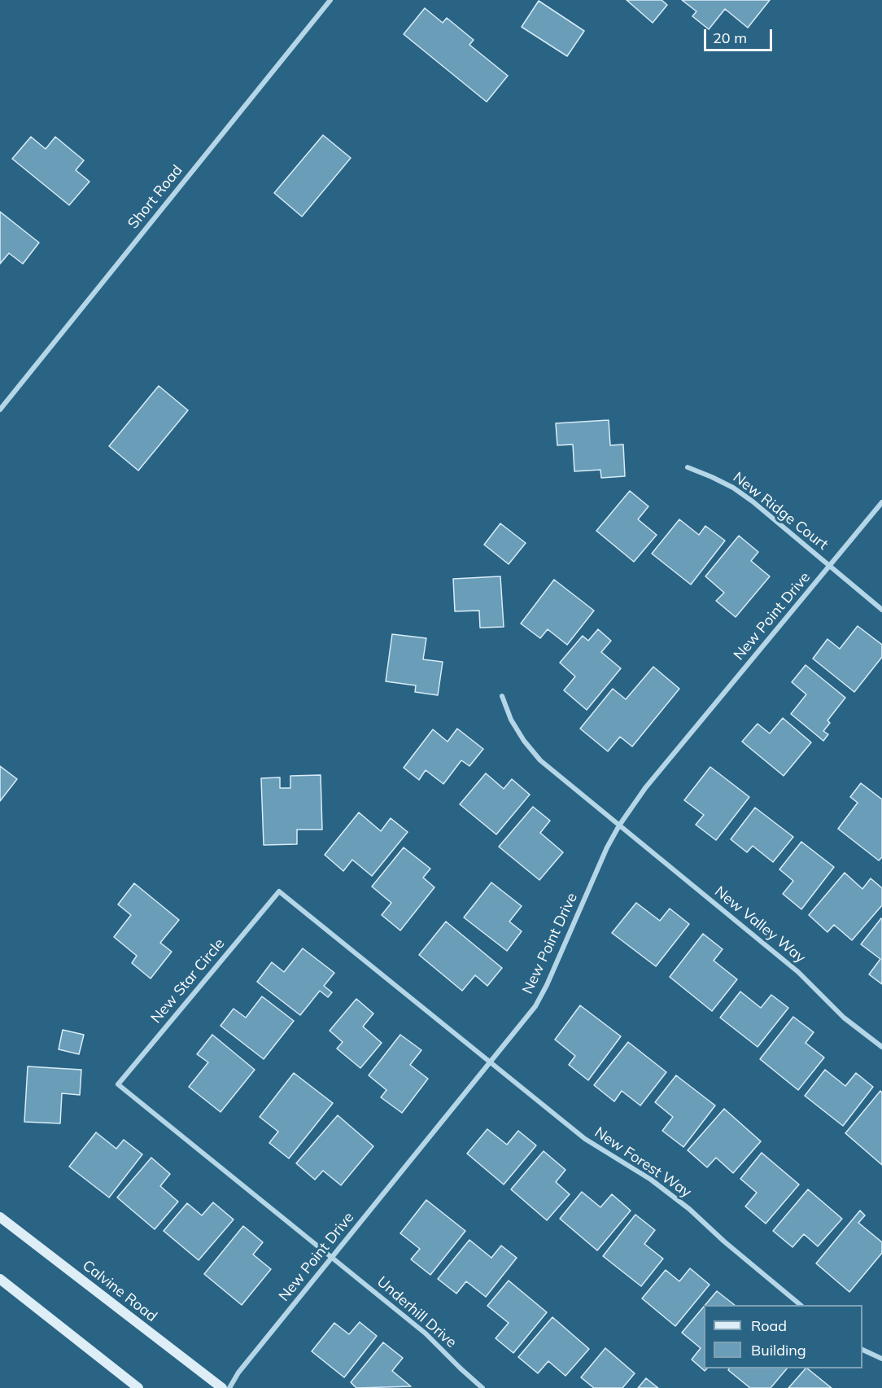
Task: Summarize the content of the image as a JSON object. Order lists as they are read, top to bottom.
{
  "streets": {
    "main road": ["Calvine Road"],
    "street": [
      "Short Road",
      "New Ridge Court",
      "New Point Drive",
      "New Valley Way",
      "New Star Circle",
      "New Forest Way",
      "Underhill Drive"
    ]
  },
  "crossings": [
    ["New Ridge Court", "New Point Drive"],
    ["New Point Drive", "New Valley Way"],
    ["New Point Drive", "New Star Circle"],
    ["New Point Drive", "New Forest Way"],
    ["New Point Drive", "Underhill Drive"],
    ["New Star Circle", "New Forest Way"],
    ["New Star Circle", "Underhill Drive"]
  ],
  "legend": ["Road", "Building"],
  "scale_bar": "20 m"
}
